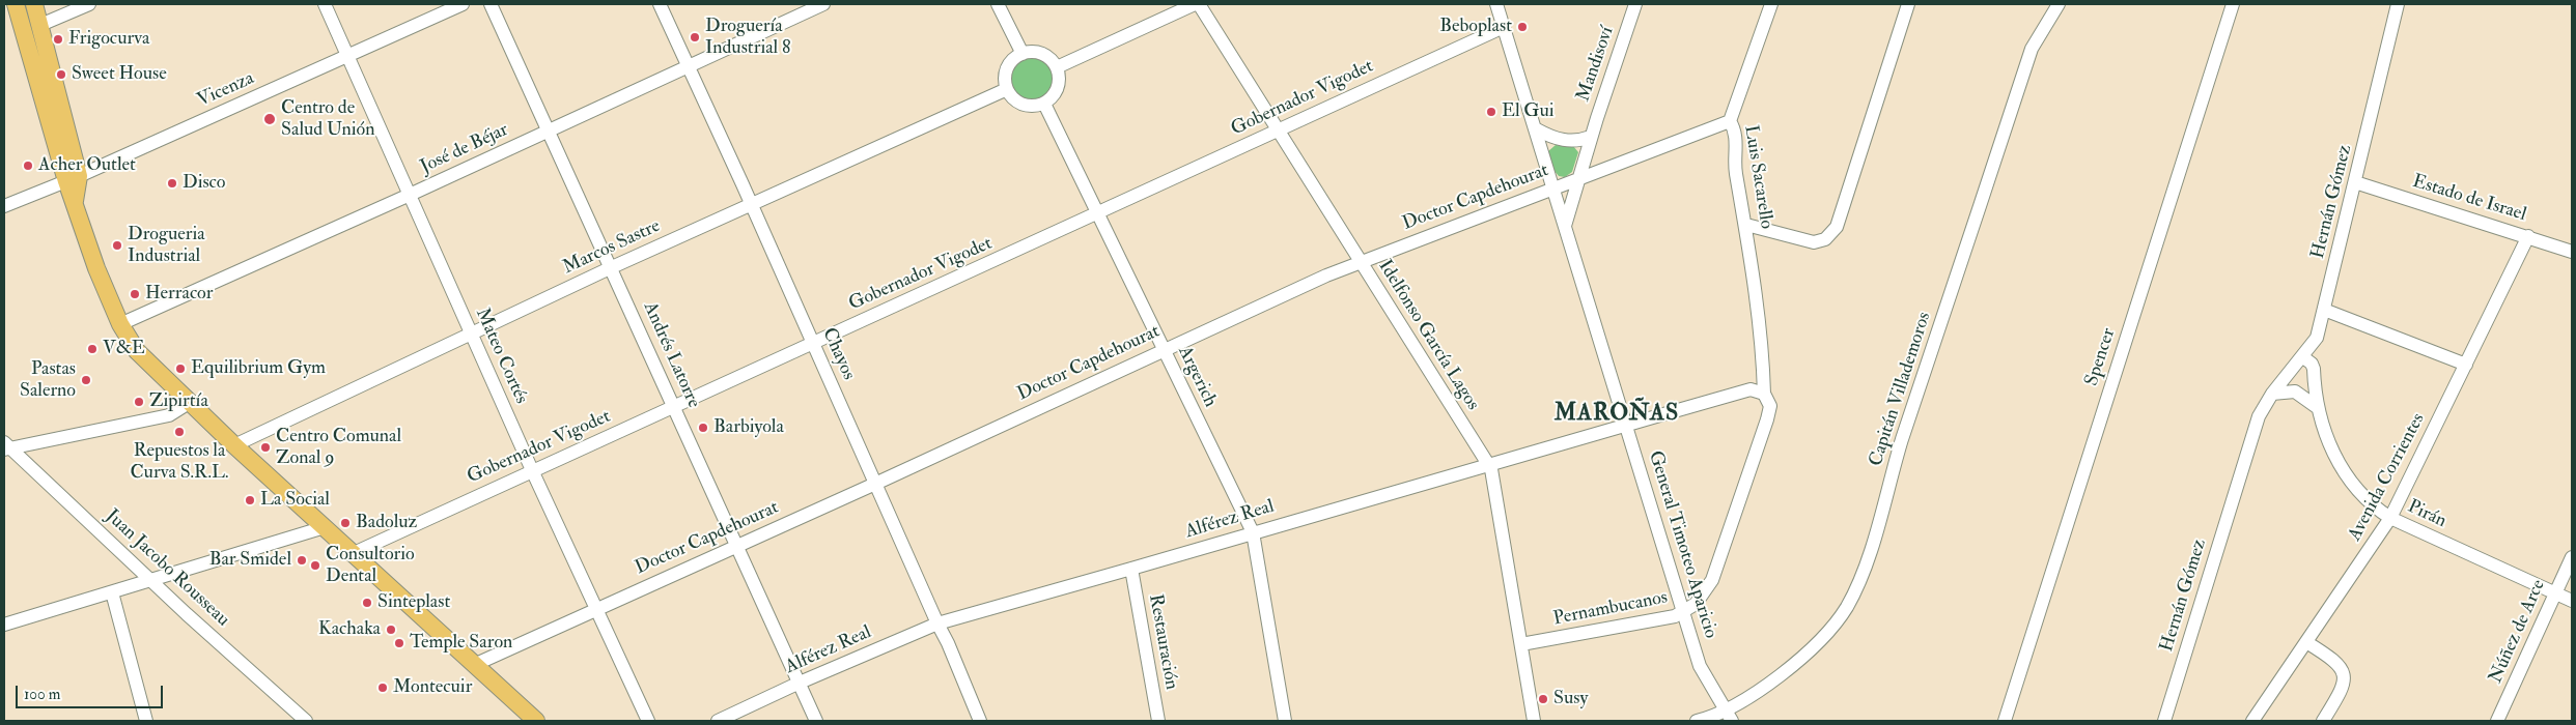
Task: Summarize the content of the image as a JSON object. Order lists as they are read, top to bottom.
{
  "streets": {
    "street": [
      "Mandisoví",
      "Vicenza",
      "Gobernador Vigodet",
      "José de Béjar",
      "Luis Sacarello",
      "Doctor Capdehourat",
      "Estado de Israel",
      "Hernán Gómez",
      "Marcos Sastre",
      "Idelfonso García Lagos",
      "Chayos",
      "Andrés Latorre",
      "Mateo Cortés",
      "Spencer",
      "Argerich",
      "Capitán Villademoros",
      "Avenida Corrientes",
      "Pirán",
      "Alférez Real",
      "General Timoteo Aparicio",
      "Juan Jacobo Rousseau",
      "Pernambucanos",
      "Núñez de Arce",
      "Restauración"
    ]
  },
  "crossings": [
    ["Mandisoví", "Doctor Capdehourat"],
    ["Vicenza", "Mateo Cortés"],
    ["Gobernador Vigodet", "Idelfonso García Lagos"],
    ["Gobernador Vigodet", "Chayos"],
    ["Gobernador Vigodet", "Andrés Latorre"],
    ["Gobernador Vigodet", "Mateo Cortés"],
    ["Gobernador Vigodet", "Argerich"],
    ["Gobernador Vigodet", "General Timoteo Aparicio"],
    ["José de Béjar", "Chayos"],
    ["José de Béjar", "Andrés Latorre"],
    ["José de Béjar", "Mateo Cortés"],
    ["Luis Sacarello", "Doctor Capdehourat"],
    ["Luis Sacarello", "Alférez Real"],
    ["Luis Sacarello", "Pernambucanos"],
    ["Doctor Capdehourat", "Idelfonso García Lagos"],
    ["Doctor Capdehourat", "Chayos"],
    ["Doctor Capdehourat", "Andrés Latorre"],
    ["Doctor Capdehourat", "Mateo Cortés"],
    ["Doctor Capdehourat", "Argerich"],
    ["Doctor Capdehourat", "General Timoteo Aparicio"],
    ["Estado de Israel", "Hernán Gómez"],
    ["Estado de Israel", "Avenida Corrientes"],
    ["Hernán Gómez", "Pirán"],
    ["Marcos Sastre", "Chayos"],
    ["Marcos Sastre", "Andrés Latorre"],
    ["Marcos Sastre", "Mateo Cortés"],
    ["Marcos Sastre", "Argerich"],
    ["Idelfonso García Lagos", "Alférez Real"],
    ["Idelfonso García Lagos", "Pernambucanos"],
    ["Chayos", "Alférez Real"],
    ["Andrés Latorre", "Alférez Real"],
    ["Argerich", "Alférez Real"],
    ["Capitán Villademoros", "General Timoteo Aparicio"],
    ["Avenida Corrientes", "Pirán"],
    ["Pirán", "Núñez de Arce"],
    ["Alférez Real", "General Timoteo Aparicio"],
    ["Alférez Real", "Pernambucanos"],
    ["Alférez Real", "Restauración"],
    ["General Timoteo Aparicio", "Pernambucanos"]
  ],
  "districts": ["MAROÑAS"],
  "places": [
    "Beboplast",
    "Droguería Industrial 8",
    "Frigocurva",
    "Sweet House",
    "El Gui",
    "Centro de Salud Unión",
    "Acher Outlet",
    "Disco",
    "Drogueria Industrial",
    "Herracor",
    "V&E",
    "Equilibrium Gym",
    "Pastas Salerno",
    "Zipirtía",
    "Barbiyola",
    "Repuestos la Curva S.R.L.",
    "Centro Comunal Zonal 9",
    "La Social",
    "Badoluz",
    "Bar Smidel",
    "Consultorio Dental",
    "Sinteplast",
    "Kachaka",
    "Temple Saron",
    "Montecuir",
    "Susy"
  ],
  "scale_bar": "100 m"
}
